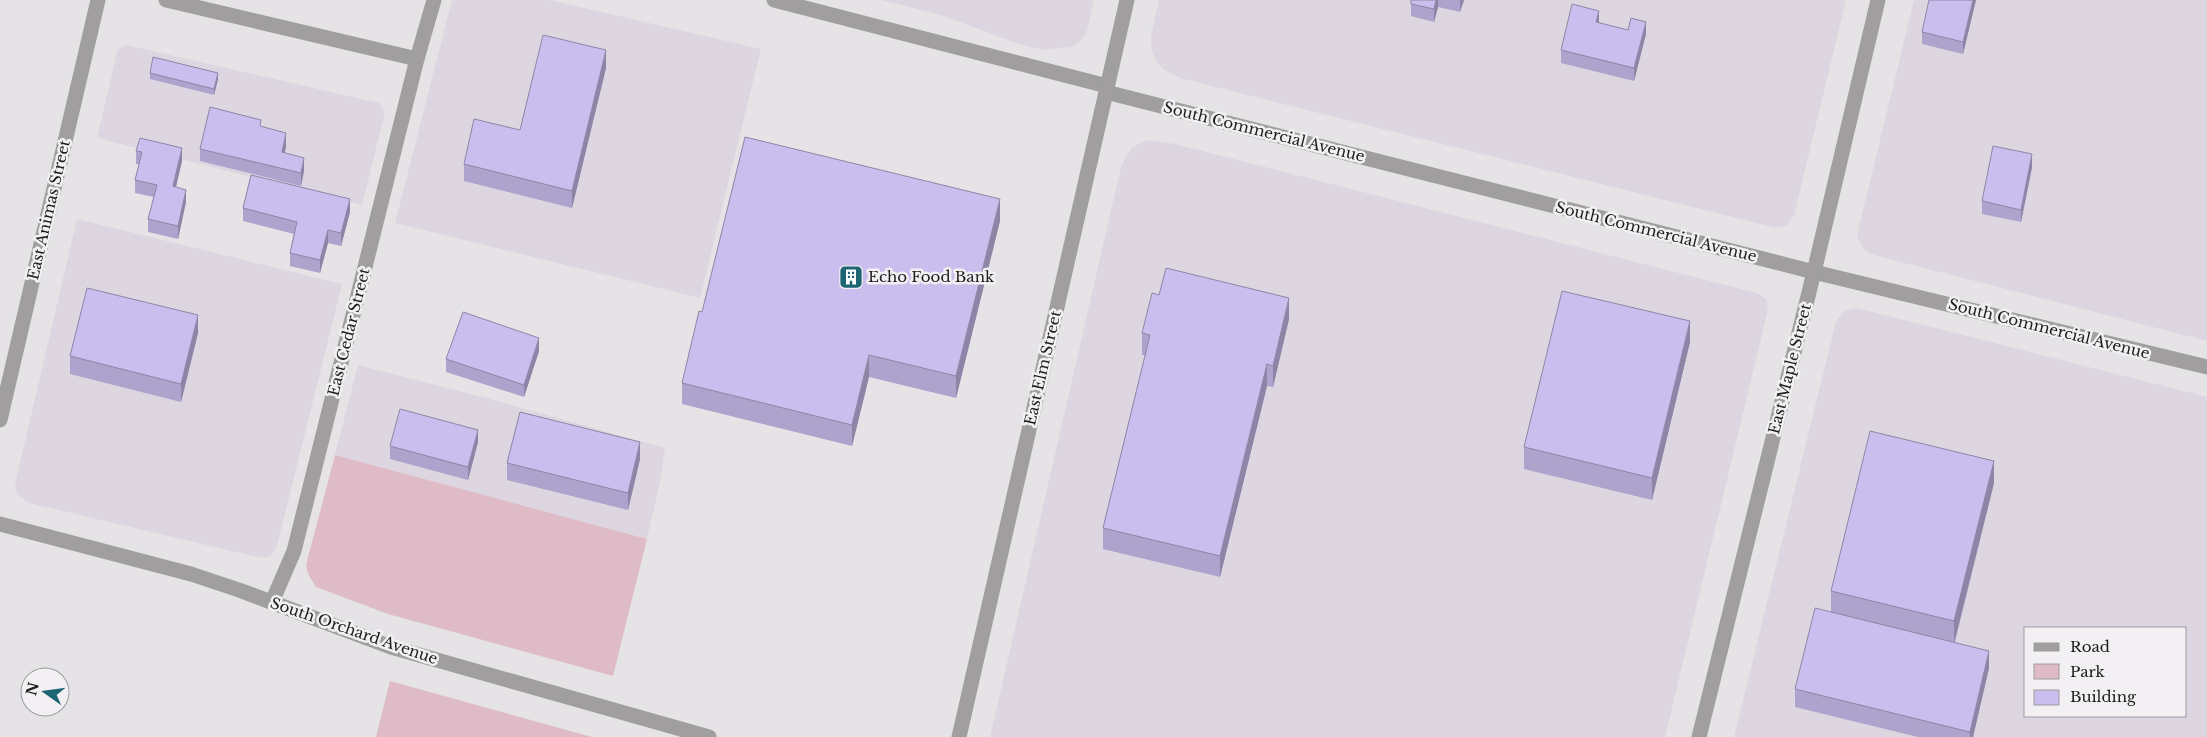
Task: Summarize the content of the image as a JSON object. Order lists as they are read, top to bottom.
{
  "streets": {
    "street": [
      "South Commercial Avenue",
      "East Animas Street",
      "East Cedar Street",
      "East Elm Street",
      "East Maple Street",
      "South Orchard Avenue"
    ]
  },
  "crossings": [
    ["South Commercial Avenue", "East Elm Street"],
    ["South Commercial Avenue", "East Maple Street"],
    ["East Cedar Street", "South Orchard Avenue"]
  ],
  "places": {
    "building": ["Echo Food Bank"]
  },
  "legend": ["Road", "Park", "Building"],
  "north": "left"
}
